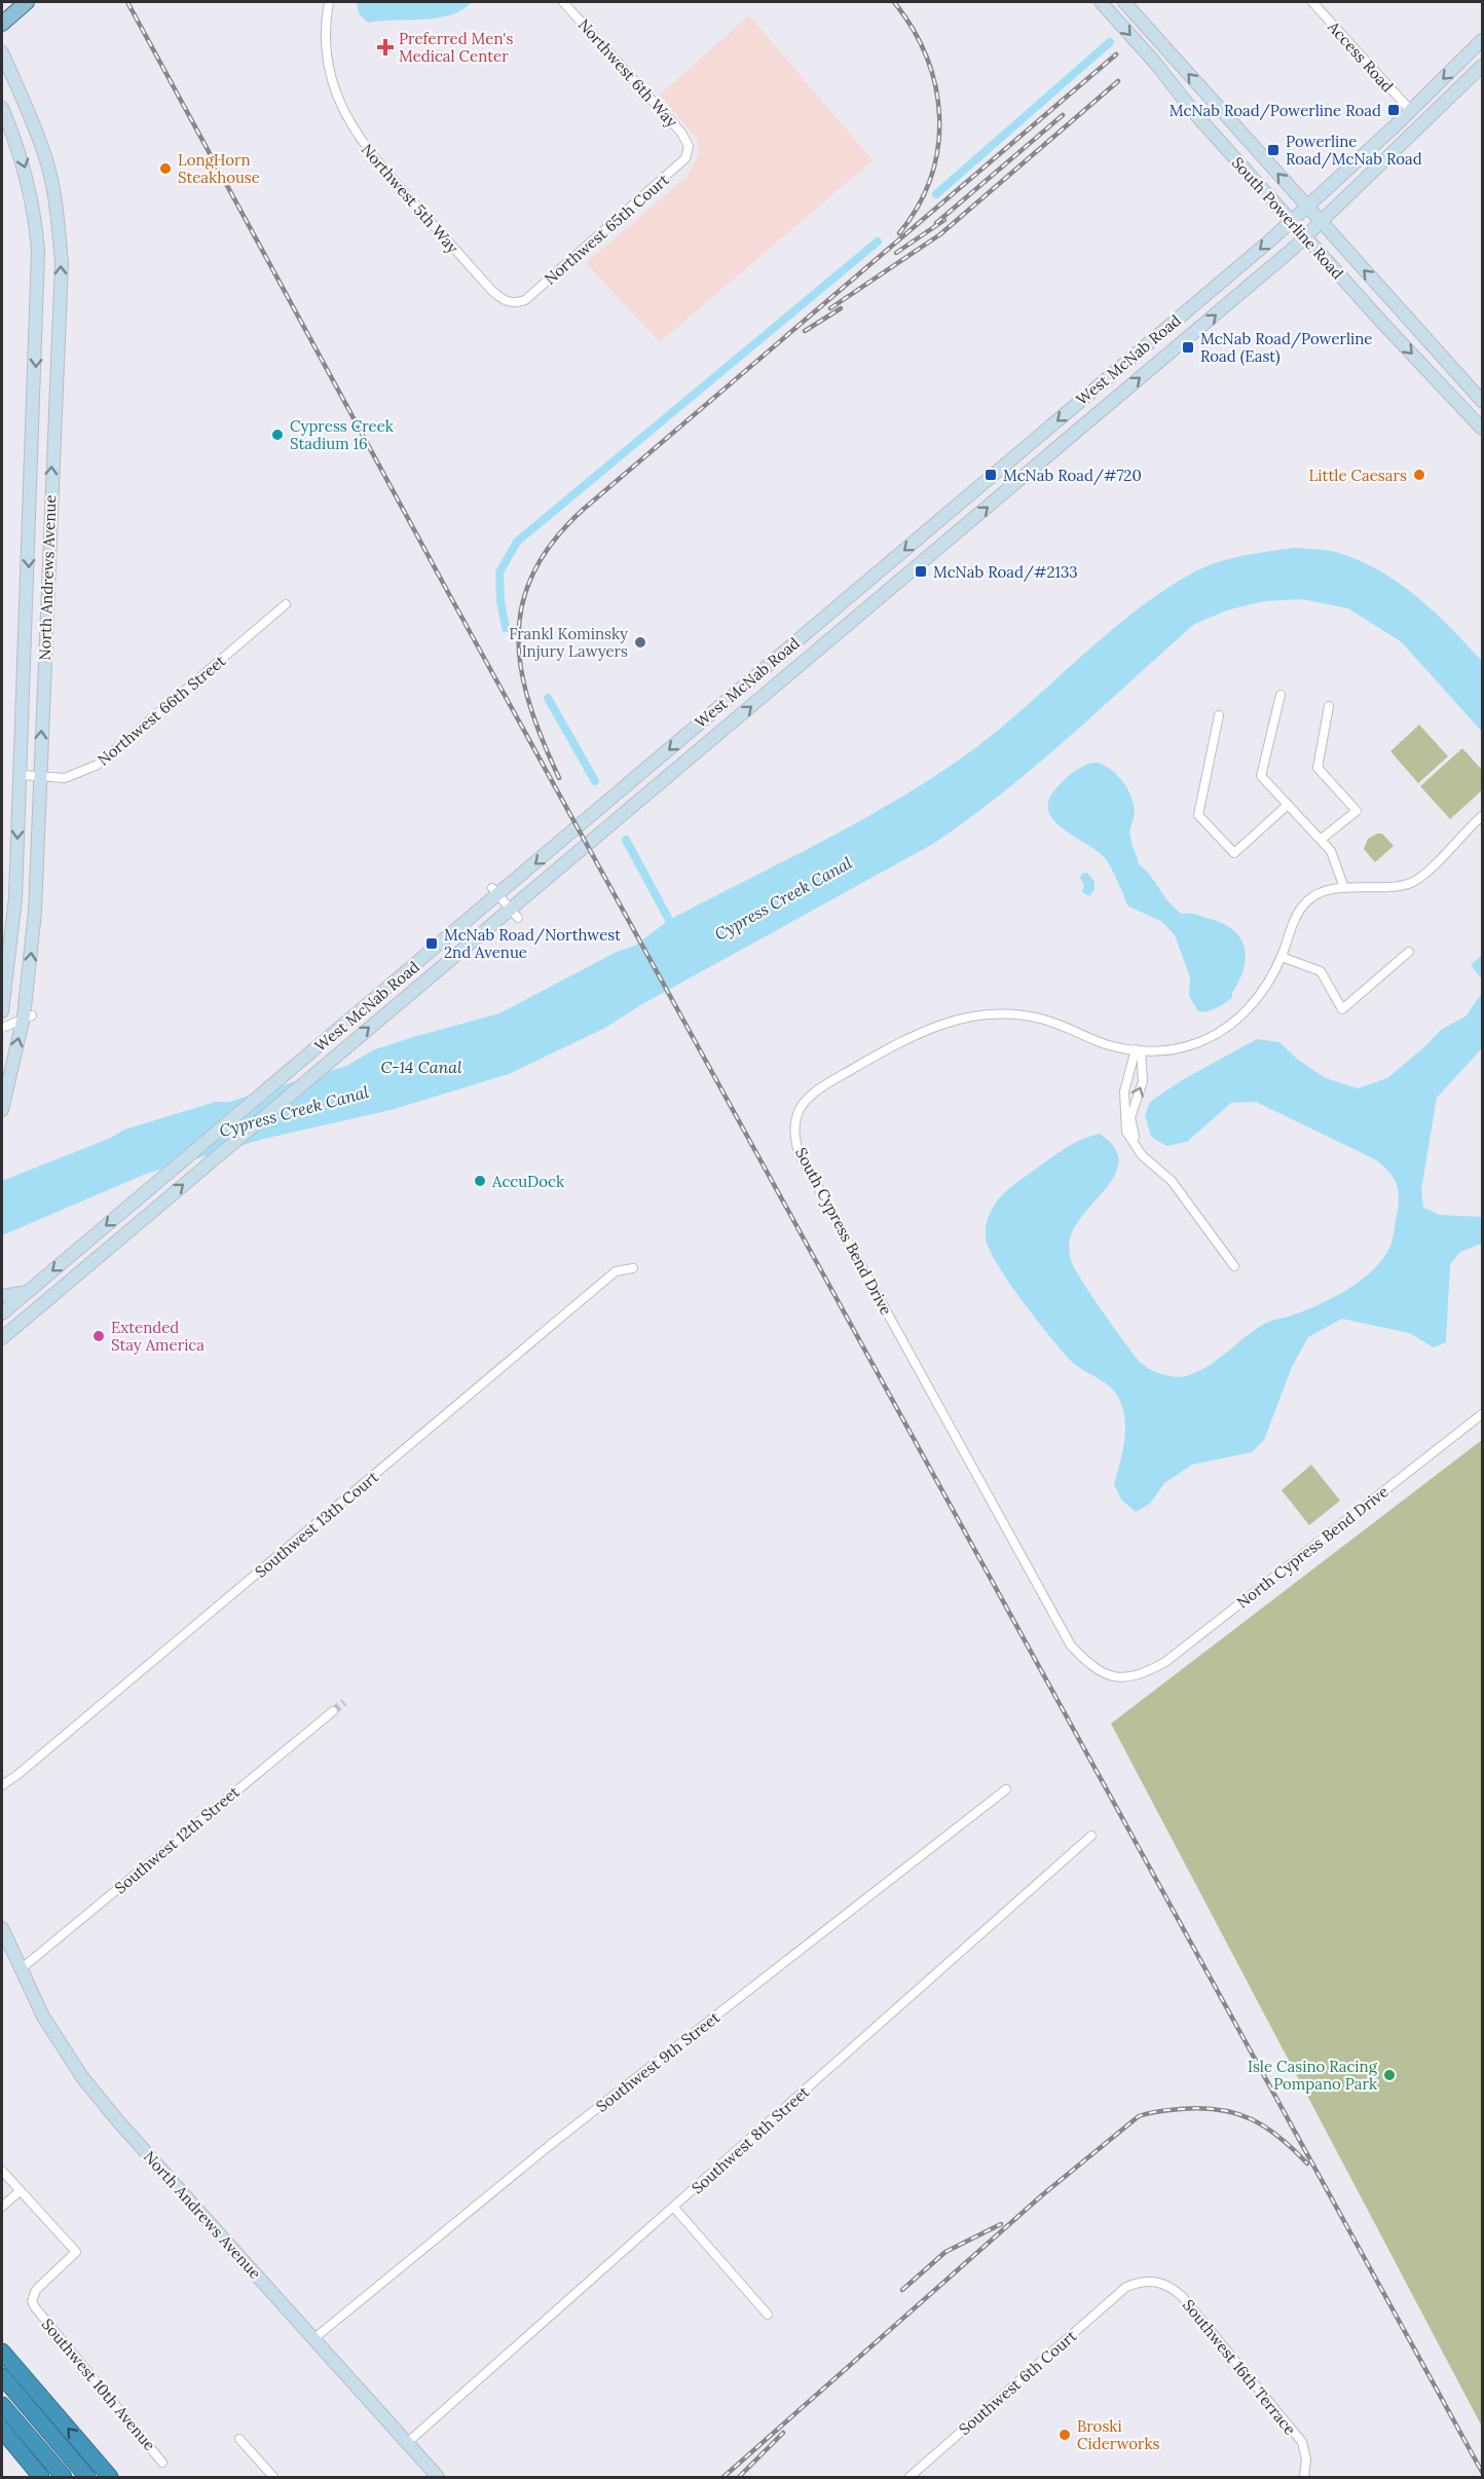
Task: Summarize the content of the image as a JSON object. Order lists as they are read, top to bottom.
{
  "streets": {
    "main road": ["South Powerline Road", "West McNab Road", "North Andrews Avenue"],
    "street": [
      "Access Road",
      "Northwest 6th Way",
      "Northwest 5th Way",
      "Northwest 65th Court",
      "Northwest 66th Street",
      "South Cypress Bend Drive",
      "Southwest 13th Court",
      "North Cypress Bend Drive",
      "Southwest 12th Street",
      "Southwest 9th Street",
      "Southwest 8th Street",
      "Southwest 16th Terrace",
      "Southwest 6th Court",
      "Southwest 10th Avenue"
    ]
  },
  "crossings": [
    ["Access Road", "West McNab Road"],
    ["Northwest 6th Way", "Northwest 65th Court"],
    ["Northwest 5th Way", "Northwest 65th Court"],
    ["South Powerline Road", "West McNab Road"],
    ["North Andrews Avenue", "Northwest 66th Street"],
    ["North Andrews Avenue", "Southwest 12th Street"],
    ["North Andrews Avenue", "Southwest 9th Street"],
    ["North Andrews Avenue", "Southwest 8th Street"],
    ["South Cypress Bend Drive", "North Cypress Bend Drive"],
    ["Southwest 16th Terrace", "Southwest 6th Court"]
  ],
  "water": ["Cypress Creek Canal", "C-14 Canal"],
  "places": {
    "health": ["Preferred Men's Medical Center"],
    "transit": [
      "McNab Road/Powerline Road",
      "Powerline Road/McNab Road",
      "McNab Road/Powerline Road (East)",
      "McNab Road/#720",
      "McNab Road/#2133",
      "McNab Road/Northwest 2nd Avenue"
    ],
    "other": [
      "LongHorn Steakhouse",
      "Cypress Creek Stadium 16",
      "Little Caesars",
      "Frankl Kominsky Injury Lawyers",
      "AccuDock",
      "Extended Stay America",
      "Isle Casino Racing Pompano Park",
      "Broski Ciderworks"
    ]
  }
}
